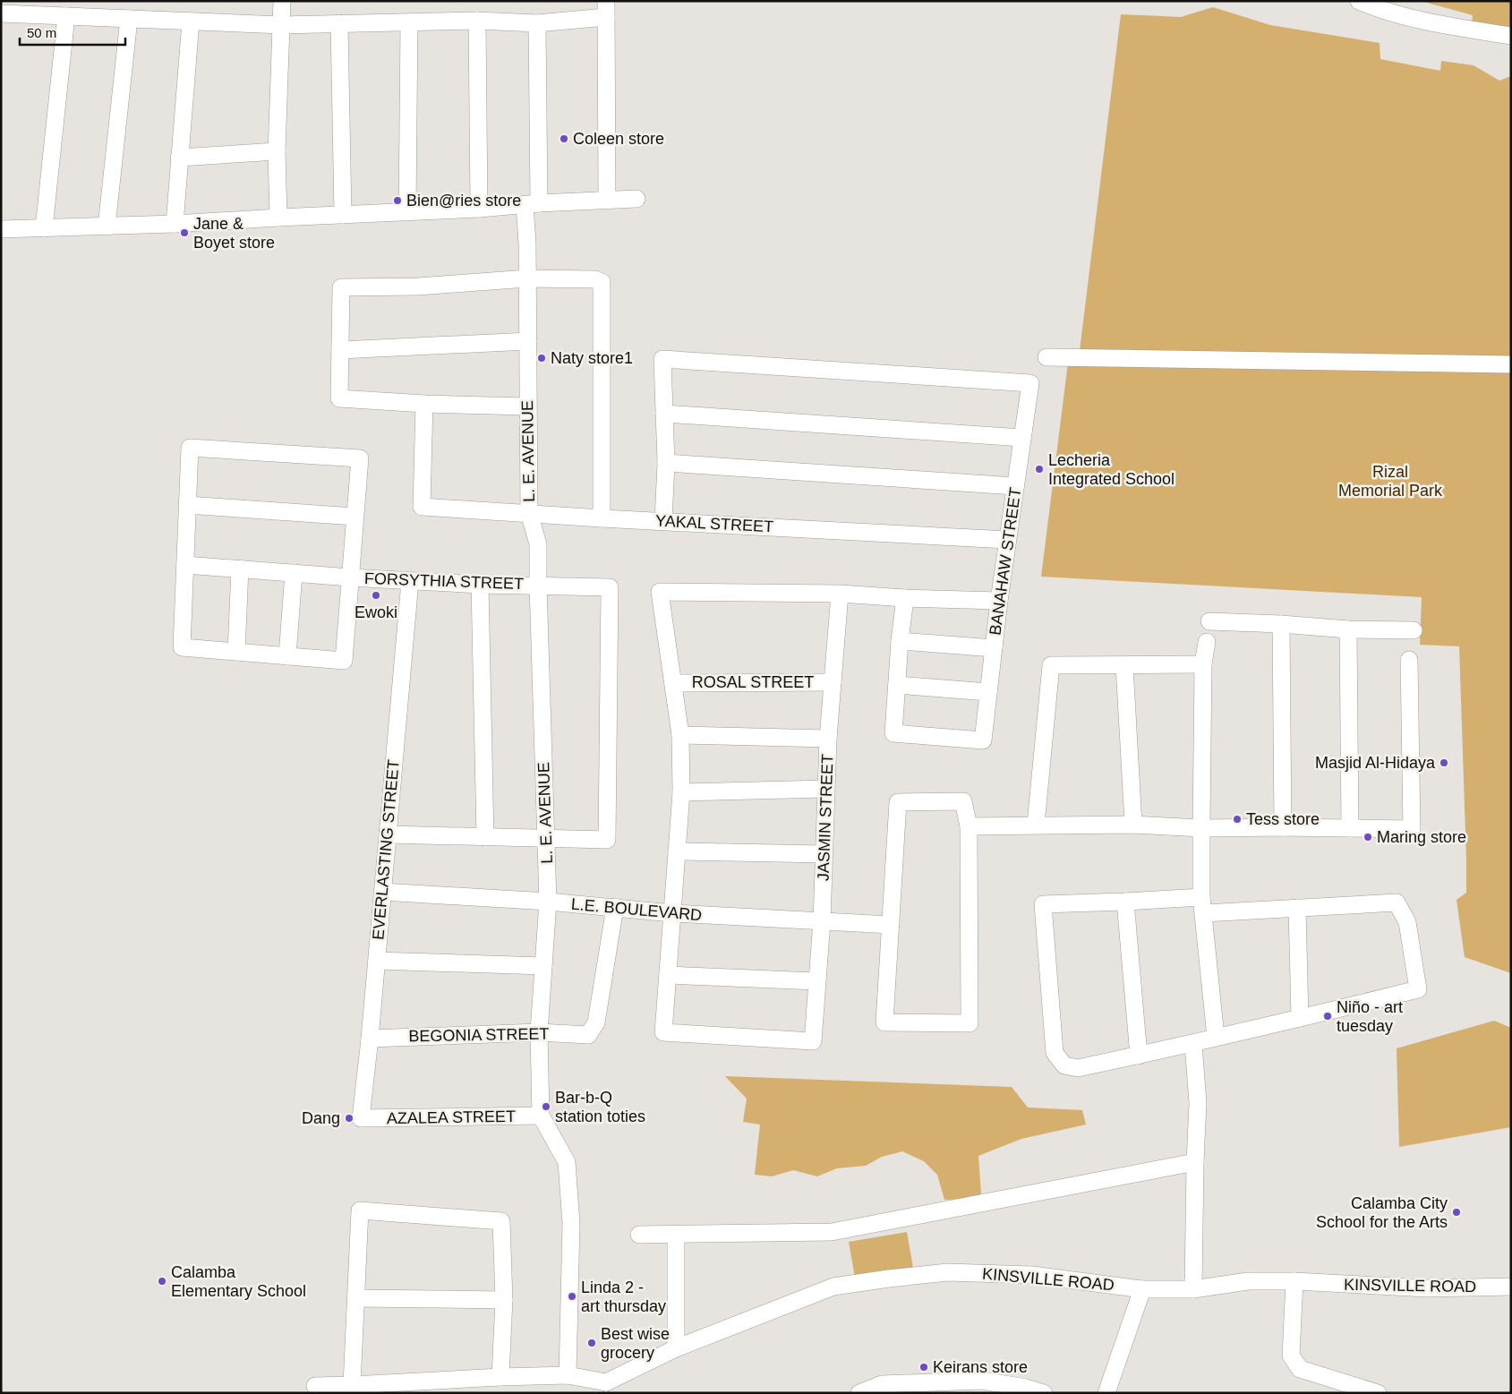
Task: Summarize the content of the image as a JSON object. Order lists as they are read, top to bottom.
{
  "streets": {
    "street": [
      "L. E. AVENUE",
      "YAKAL STREET",
      "BANAHAW STREET",
      "FORSYTHIA STREET",
      "ROSAL STREET",
      "JASMIN STREET",
      "EVERLASTING STREET",
      "L.E. BOULEVARD",
      "BEGONIA STREET",
      "AZALEA STREET",
      "KINSVILLE ROAD"
    ]
  },
  "crossings": [
    ["L. E. AVENUE", "YAKAL STREET"],
    ["L. E. AVENUE", "FORSYTHIA STREET"],
    ["L. E. AVENUE", "L.E. BOULEVARD"],
    ["L. E. AVENUE", "BEGONIA STREET"],
    ["L. E. AVENUE", "AZALEA STREET"],
    ["YAKAL STREET", "BANAHAW STREET"],
    ["FORSYTHIA STREET", "EVERLASTING STREET"],
    ["ROSAL STREET", "JASMIN STREET"],
    ["JASMIN STREET", "L.E. BOULEVARD"],
    ["EVERLASTING STREET", "L.E. BOULEVARD"],
    ["EVERLASTING STREET", "BEGONIA STREET"],
    ["EVERLASTING STREET", "AZALEA STREET"],
    ["L.E. BOULEVARD", "BEGONIA STREET"]
  ],
  "parks": ["Rizal Memorial Park"],
  "places": [
    "Coleen store",
    "Bien@ries store",
    "Jane & Boyet store",
    "Naty store1",
    "Lecheria Integrated School",
    "Ewoki",
    "Masjid Al-Hidaya",
    "Tess store",
    "Maring store",
    "Niño - art tuesday",
    "Bar-b-Q station toties",
    "Dang",
    "Calamba City School for the Arts",
    "Calamba Elementary School",
    "Linda 2 - art thursday",
    "Best wise grocery",
    "Keirans store"
  ],
  "scale_bar": "50 m"
}
